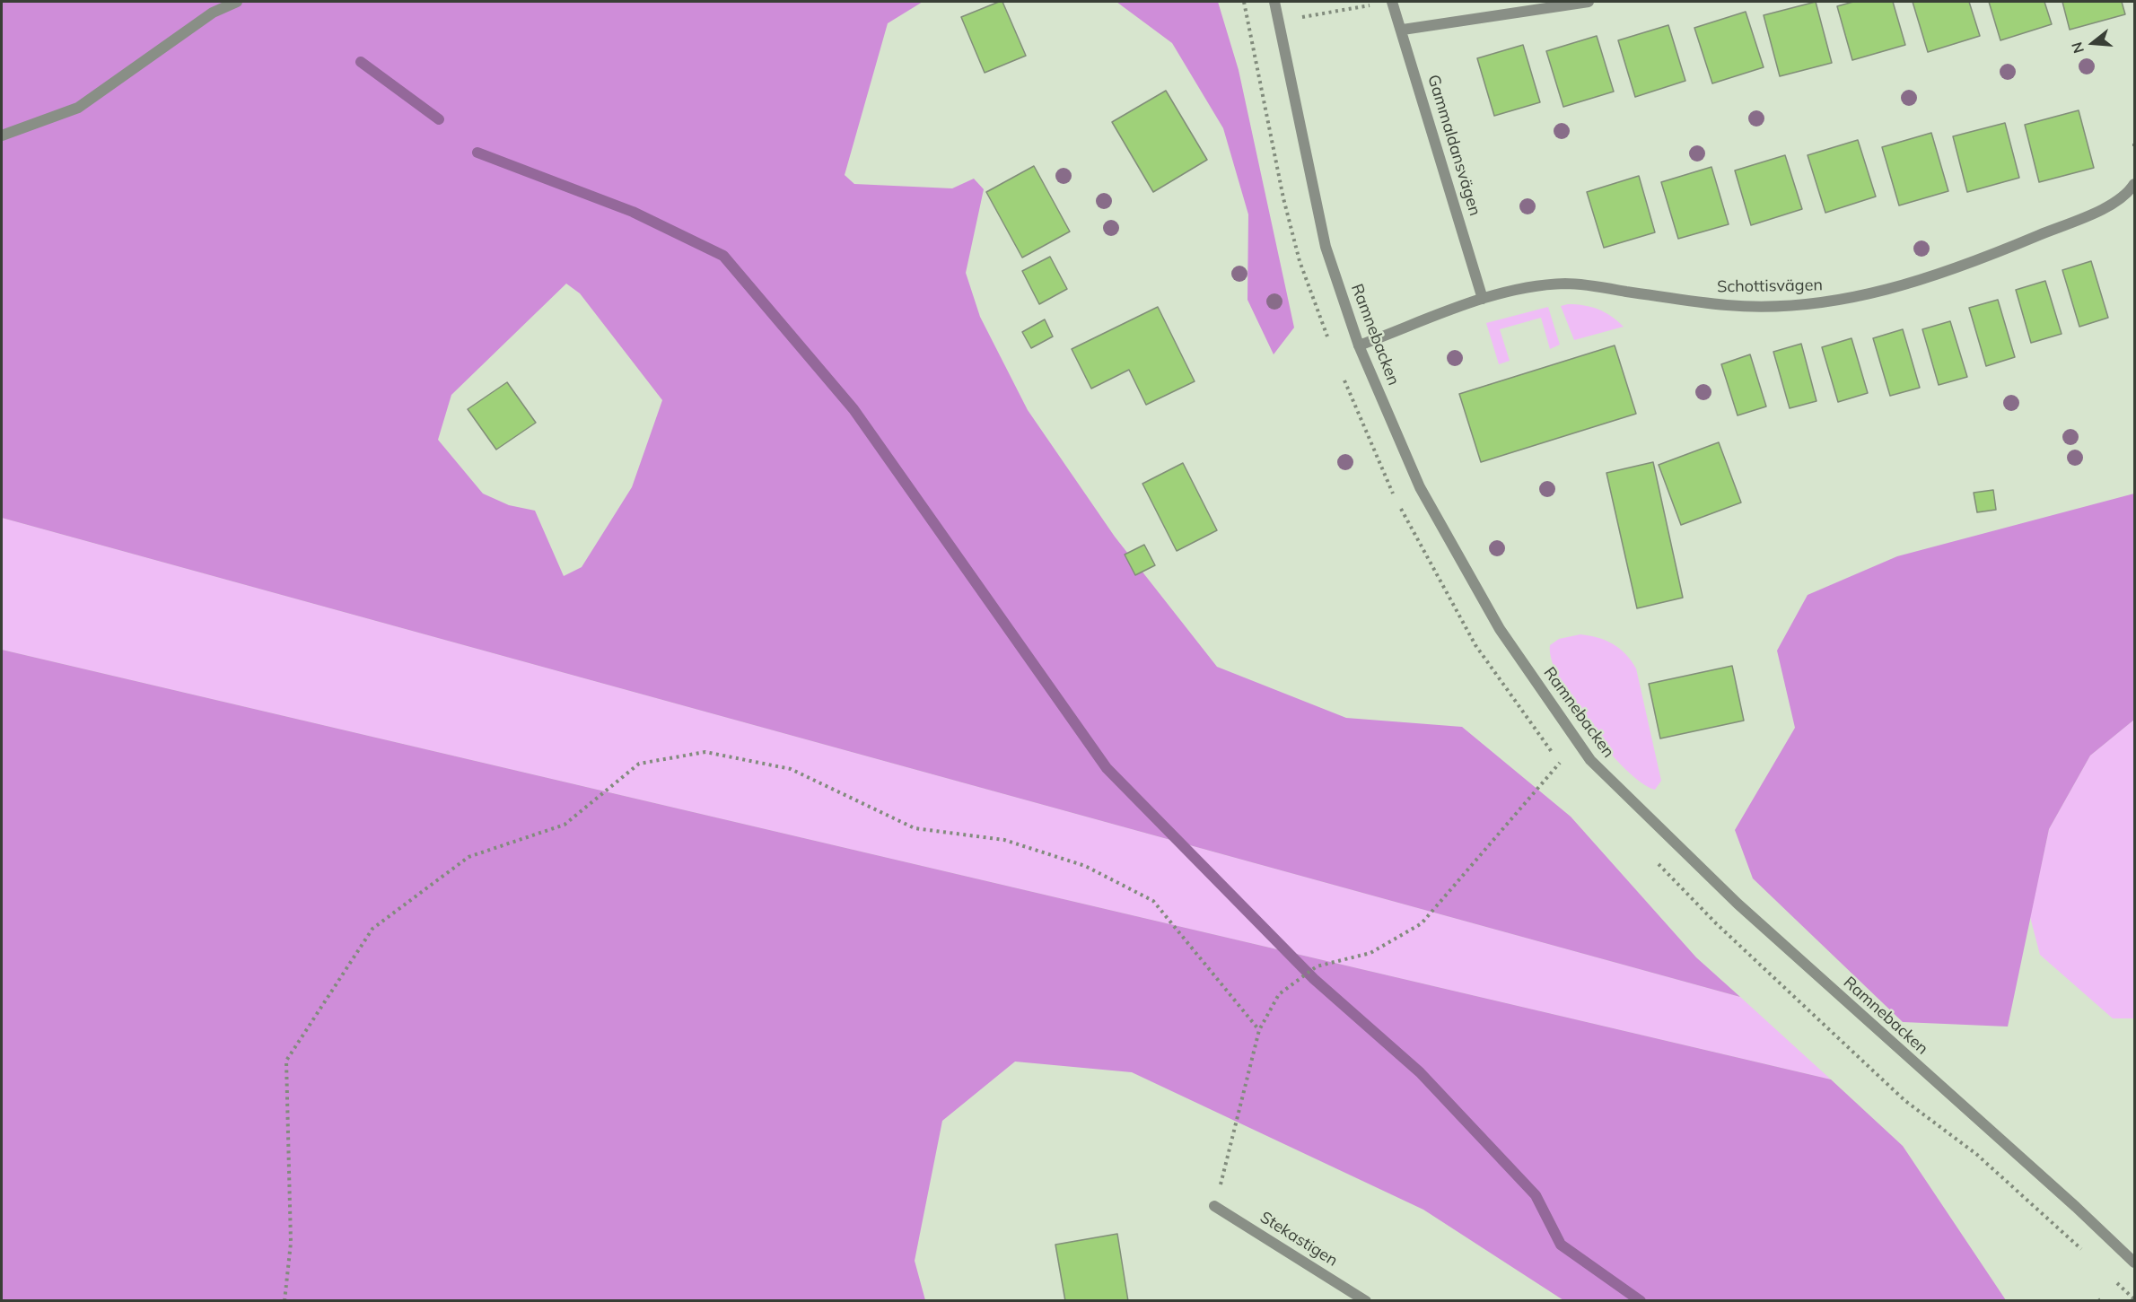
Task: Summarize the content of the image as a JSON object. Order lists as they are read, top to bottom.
{
  "streets": {
    "street": [
      "Gammaldansvägen",
      "Schottisvägen",
      "Ramnebacken",
      "Stekastigen"
    ]
  },
  "crossings": [
    ["Gammaldansvägen", "Schottisvägen"],
    ["Schottisvägen", "Ramnebacken"]
  ],
  "north": "left"
}
